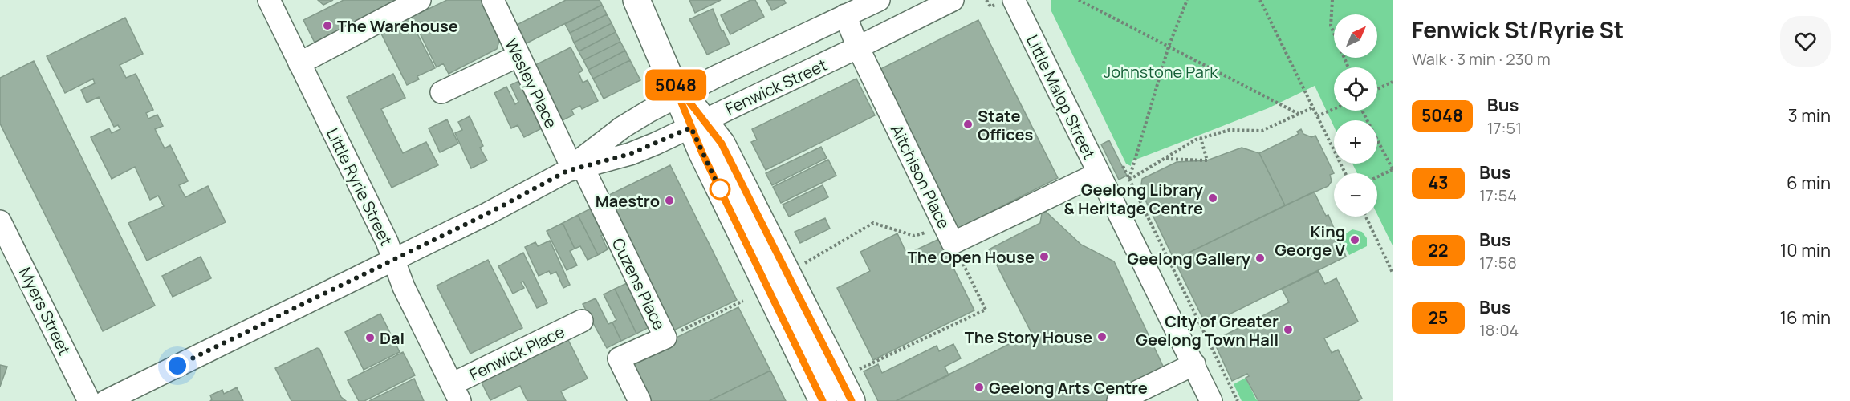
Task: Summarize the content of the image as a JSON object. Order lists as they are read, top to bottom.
{
  "streets": {
    "street": [
      "Wesley Place",
      "Fenwick Street",
      "Little Malop Street",
      "Aitchison Place",
      "Little Ryrie Street",
      "Cuzens Place",
      "Myers Street",
      "Fenwick Place"
    ]
  },
  "crossings": [
    ["Wesley Place", "Fenwick Street"],
    ["Wesley Place", "Cuzens Place"],
    ["Fenwick Street", "Aitchison Place"],
    ["Fenwick Street", "Little Ryrie Street"],
    ["Fenwick Street", "Cuzens Place"],
    ["Little Malop Street", "Aitchison Place"],
    ["Little Ryrie Street", "Fenwick Place"]
  ],
  "parks": ["Johnstone Park"],
  "places": [
    "The Warehouse",
    "State Offices",
    "Geelong Library & Heritage Centre",
    "Maestro",
    "King George V",
    "The Open House",
    "Geelong Gallery",
    "City of Greater Geelong Town Hall",
    "The Story House",
    "Dal",
    "Geelong Arts Centre"
  ],
  "lines": ["bus line 5048"],
  "north": "top right",
  "page": {
    "on_map": "5048",
    "heading": ["Fenwick St/Ryrie St", "Walk · 3 min · 230 m"],
    "map_buttons": ["+", "−"],
    "list": [
      {
        "mark": "5048",
        "name": "Bus",
        "note": "17:51",
        "value": "3 min"
      },
      {
        "mark": "43",
        "name": "Bus",
        "note": "17:54",
        "value": "6 min"
      },
      {
        "mark": "22",
        "name": "Bus",
        "note": "17:58",
        "value": "10 min"
      },
      {
        "mark": "25",
        "name": "Bus",
        "note": "18:04",
        "value": "16 min"
      }
    ]
  }
}
